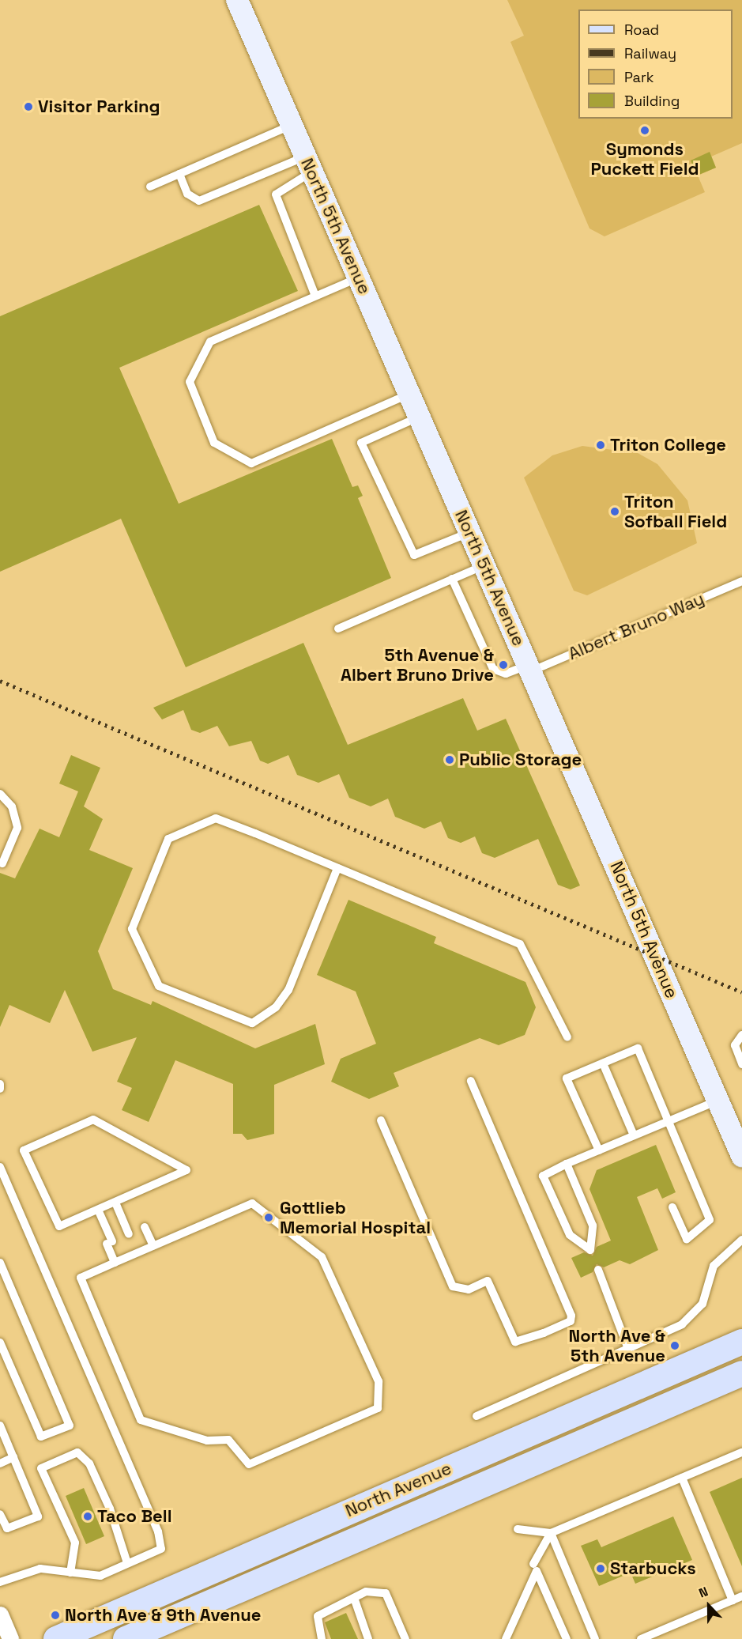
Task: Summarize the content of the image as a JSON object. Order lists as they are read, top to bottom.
{
  "streets": {
    "main road": ["North Avenue"],
    "street": ["North 5th Avenue"],
    "lane": ["Albert Bruno Way"]
  },
  "crossings": [
    ["North 5th Avenue", "Albert Bruno Way"]
  ],
  "places": [
    "Visitor Parking",
    "Symonds Puckett Field",
    "Triton College",
    "Triton Sofball Field",
    "5th Avenue & Albert Bruno Drive",
    "Public Storage",
    "Gottlieb Memorial Hospital",
    "North Ave & 5th Avenue",
    "Taco Bell",
    "Starbucks",
    "North Ave & 9th Avenue"
  ],
  "legend": [
    "Road",
    "Railway",
    "Park",
    "Building"
  ],
  "north": "top"
}
